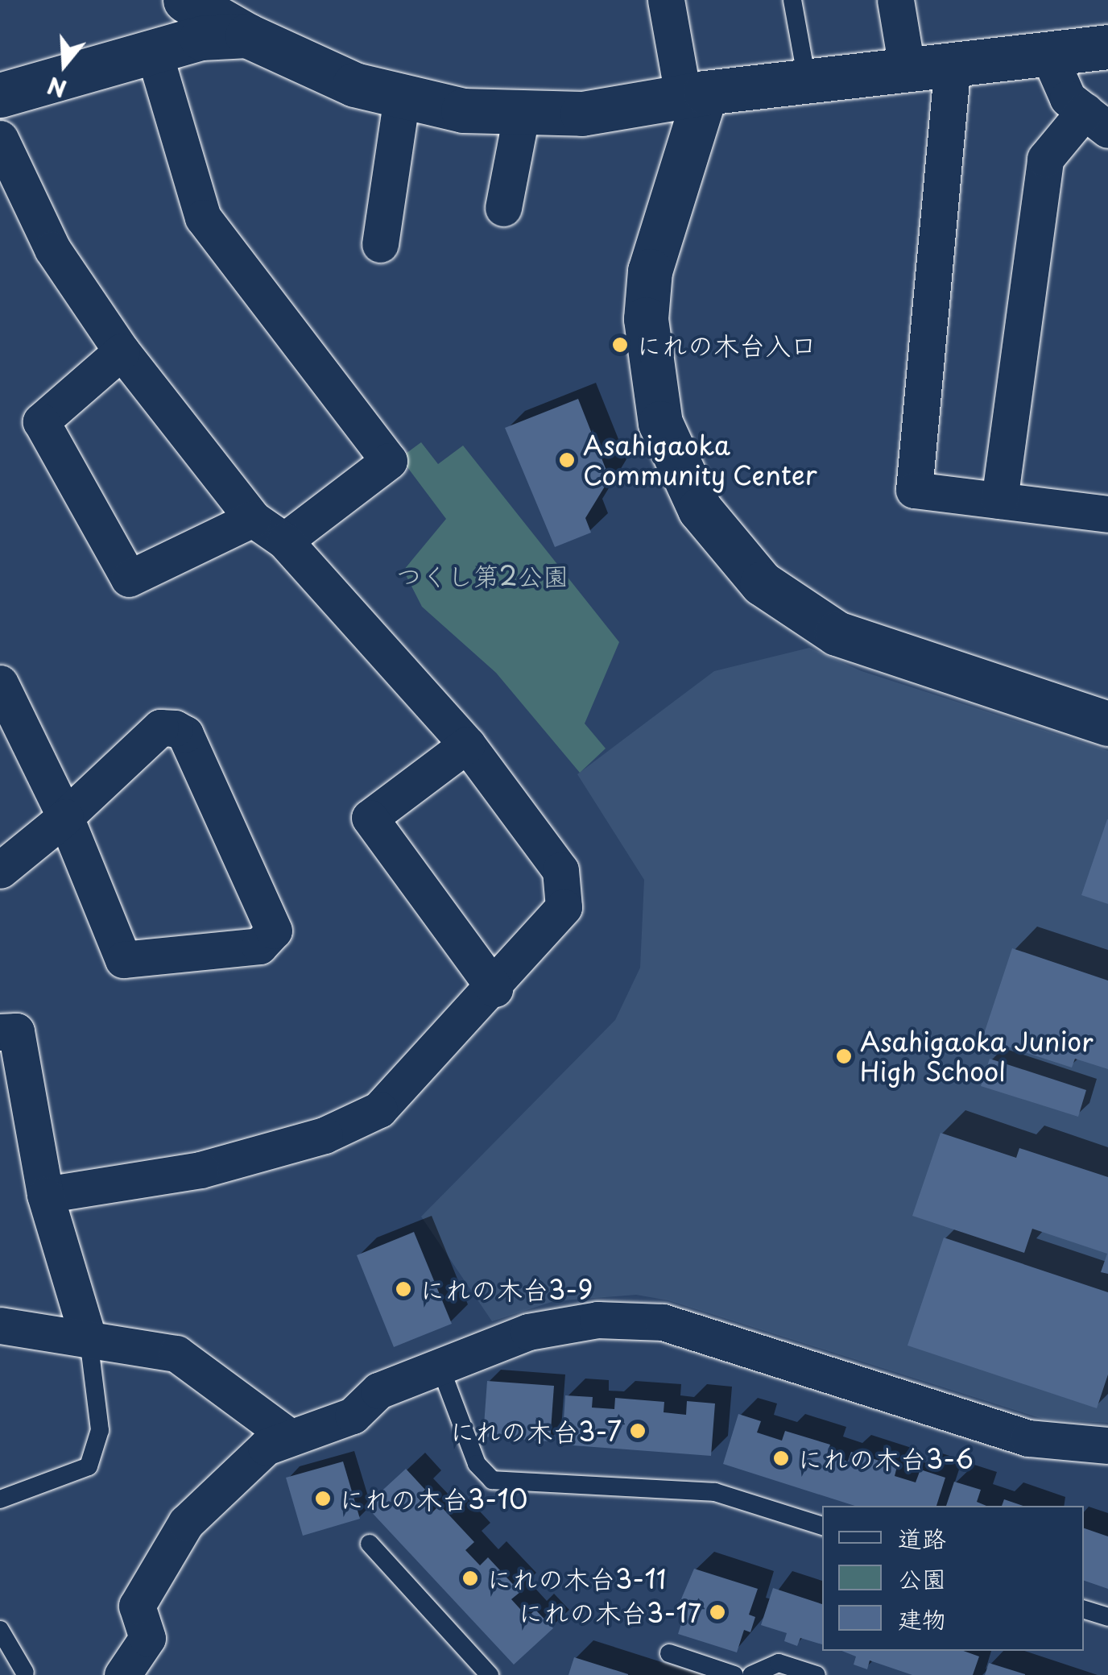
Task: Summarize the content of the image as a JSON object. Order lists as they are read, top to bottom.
{
  "parks": ["つくし第2公園"],
  "places": [
    "にれの木台入口",
    "Asahigaoka Community Center",
    "Asahigaoka Junior High School",
    "にれの木台3-9",
    "にれの木台3-7",
    "にれの木台3-6",
    "にれの木台3-10",
    "にれの木台3-11",
    "にれの木台3-17"
  ],
  "legend": ["道路", "公園", "建物"],
  "north": "bottom"
}
